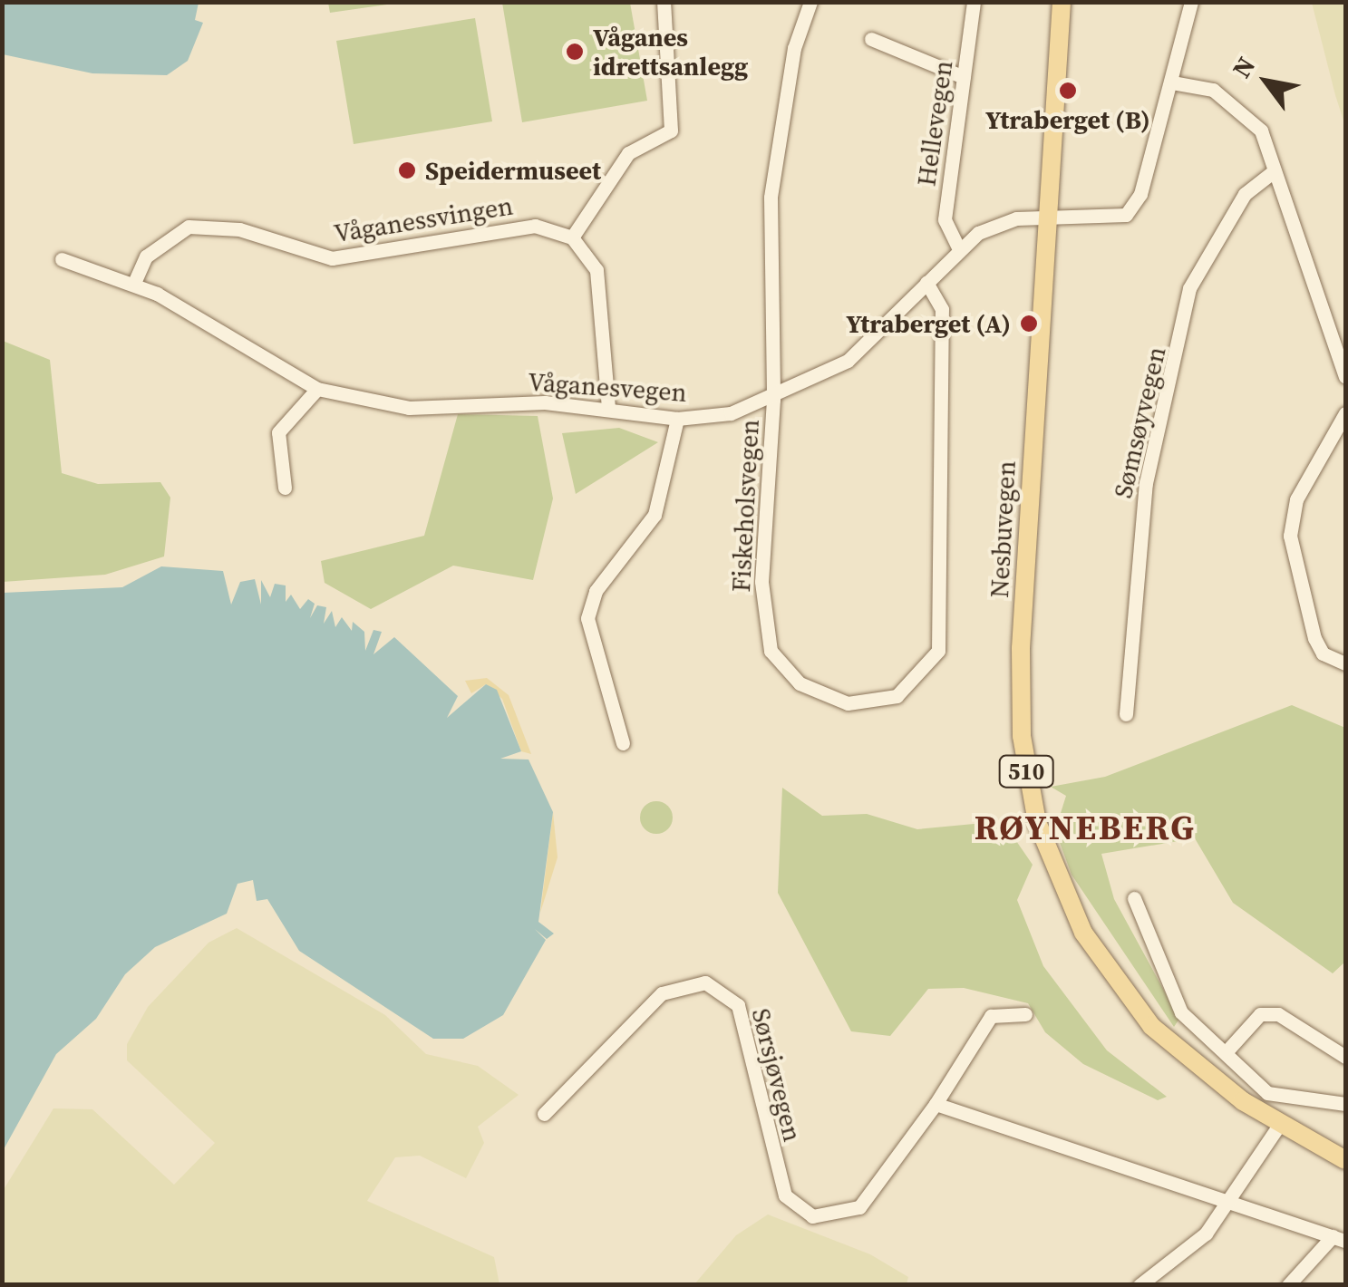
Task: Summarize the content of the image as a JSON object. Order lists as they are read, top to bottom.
{
  "streets": {
    "main road": ["Nesbuvegen", "510"],
    "street": [
      "Hellevegen",
      "Våganessvingen",
      "Våganesvegen",
      "Sømsøyvegen",
      "Fiskeholsvegen",
      "Sørsjøvegen"
    ]
  },
  "crossings": [
    ["Hellevegen", "Våganesvegen"],
    ["Våganessvingen", "Våganesvegen"],
    ["Våganesvegen", "Fiskeholsvegen"],
    ["Våganesvegen", "Nesbuvegen"]
  ],
  "districts": ["RØYNEBERG"],
  "places": [
    "Våganes idrettsanlegg",
    "Ytraberget (B)",
    "Speidermuseet",
    "Ytraberget (A)"
  ],
  "north": "top left"
}
